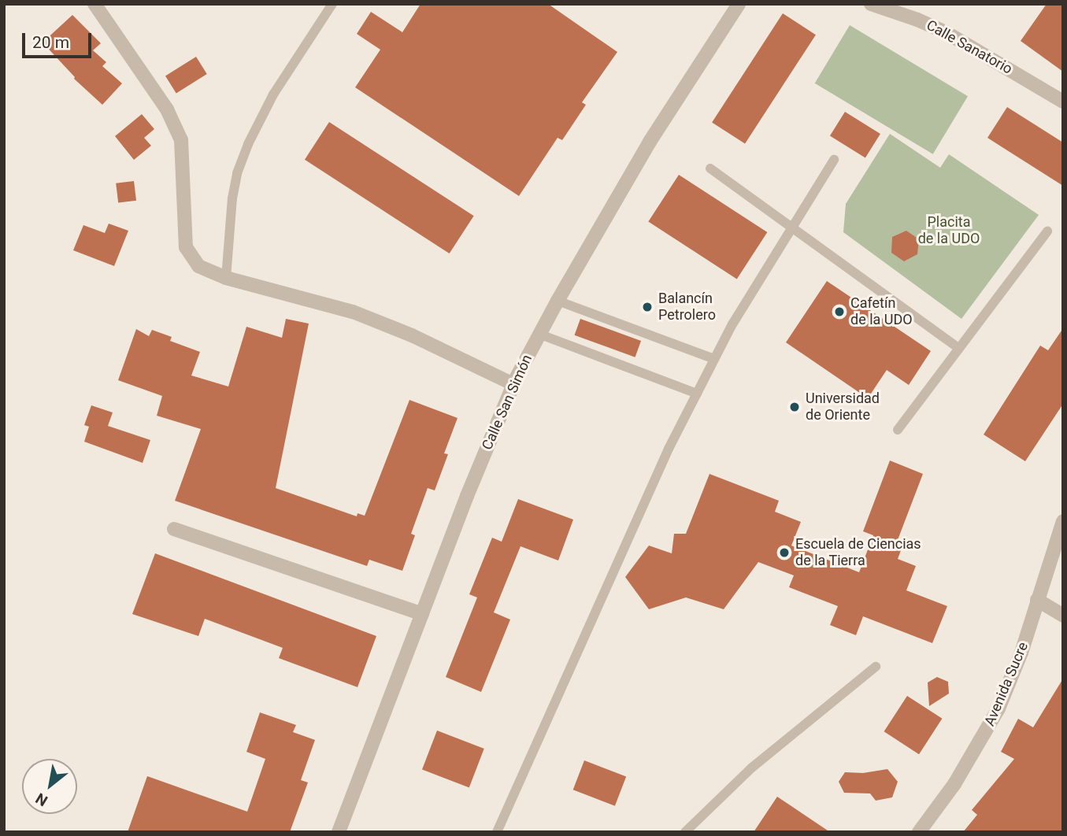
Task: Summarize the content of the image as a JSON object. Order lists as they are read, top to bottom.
{
  "streets": {
    "street": ["Calle Sanatorio", "Calle San Simón", "Avenida Sucre"]
  },
  "parks": ["Placita de la UDO"],
  "places": [
    "Balancín Petrolero",
    "Cafetín de la UDO",
    "Universidad de Oriente",
    "Escuela de Ciencias de la Tierra"
  ],
  "scale_bar": "20 m",
  "north": "bottom left"
}
